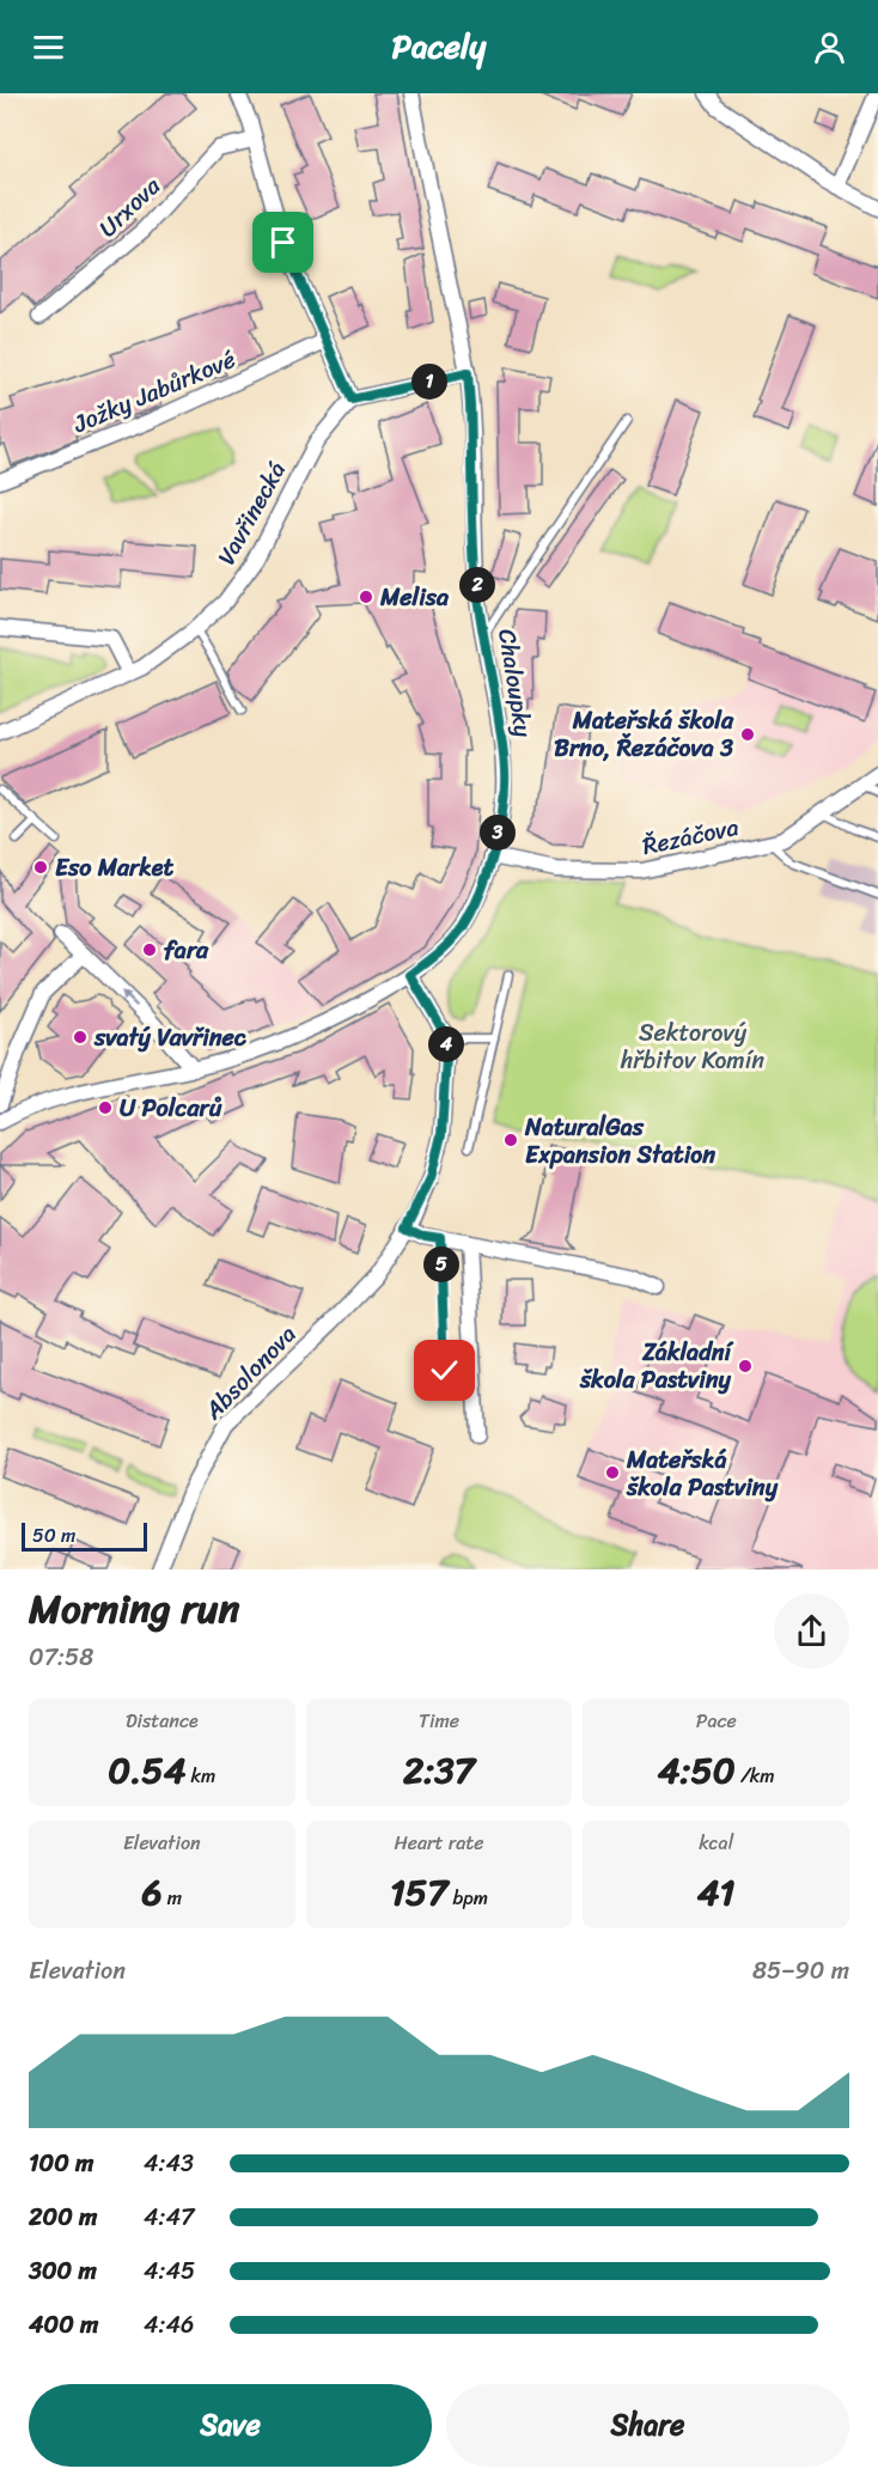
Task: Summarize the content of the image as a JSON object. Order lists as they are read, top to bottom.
{
  "streets": {
    "street": [
      "Urxova",
      "Jožky Jabůrkové",
      "Vavřinecká",
      "Chaloupky",
      "Řezáčova",
      "Absolonova"
    ]
  },
  "crossings": [
    ["Chaloupky", "Řezáčova"]
  ],
  "parks": ["Sektorový hřbitov Komín"],
  "places": [
    "Melisa",
    "Mateřská škola Brno, Řezáčova 3",
    "Eso Market",
    "fara",
    "svatý Vavřinec",
    "U Polcarů",
    "NaturalGas Expansion Station",
    "Základní škola Pastviny",
    "Mateřská škola Pastviny"
  ],
  "scale_bar": "50 m",
  "page": {
    "header": "Pacely",
    "pins": [
      "1",
      "2",
      "3",
      "4",
      "5"
    ],
    "scale": "50 m",
    "heading": ["Morning run", "07:58"],
    "stats": [
      ["Distance", "0.54 km"],
      ["Time", "2:37"],
      ["Pace", "4:50 /km"],
      ["Elevation", "6 m"],
      ["Heart rate", "157 bpm"],
      ["kcal", "41"]
    ],
    "chart": ["Elevation", "85–90 m"],
    "list": [
      {
        "name": "100 m",
        "note": "4:43"
      },
      {
        "name": "200 m",
        "note": "4:47"
      },
      {
        "name": "300 m",
        "note": "4:45"
      },
      {
        "name": "400 m",
        "note": "4:46"
      }
    ],
    "buttons": ["Save", "Share"]
  }
}
